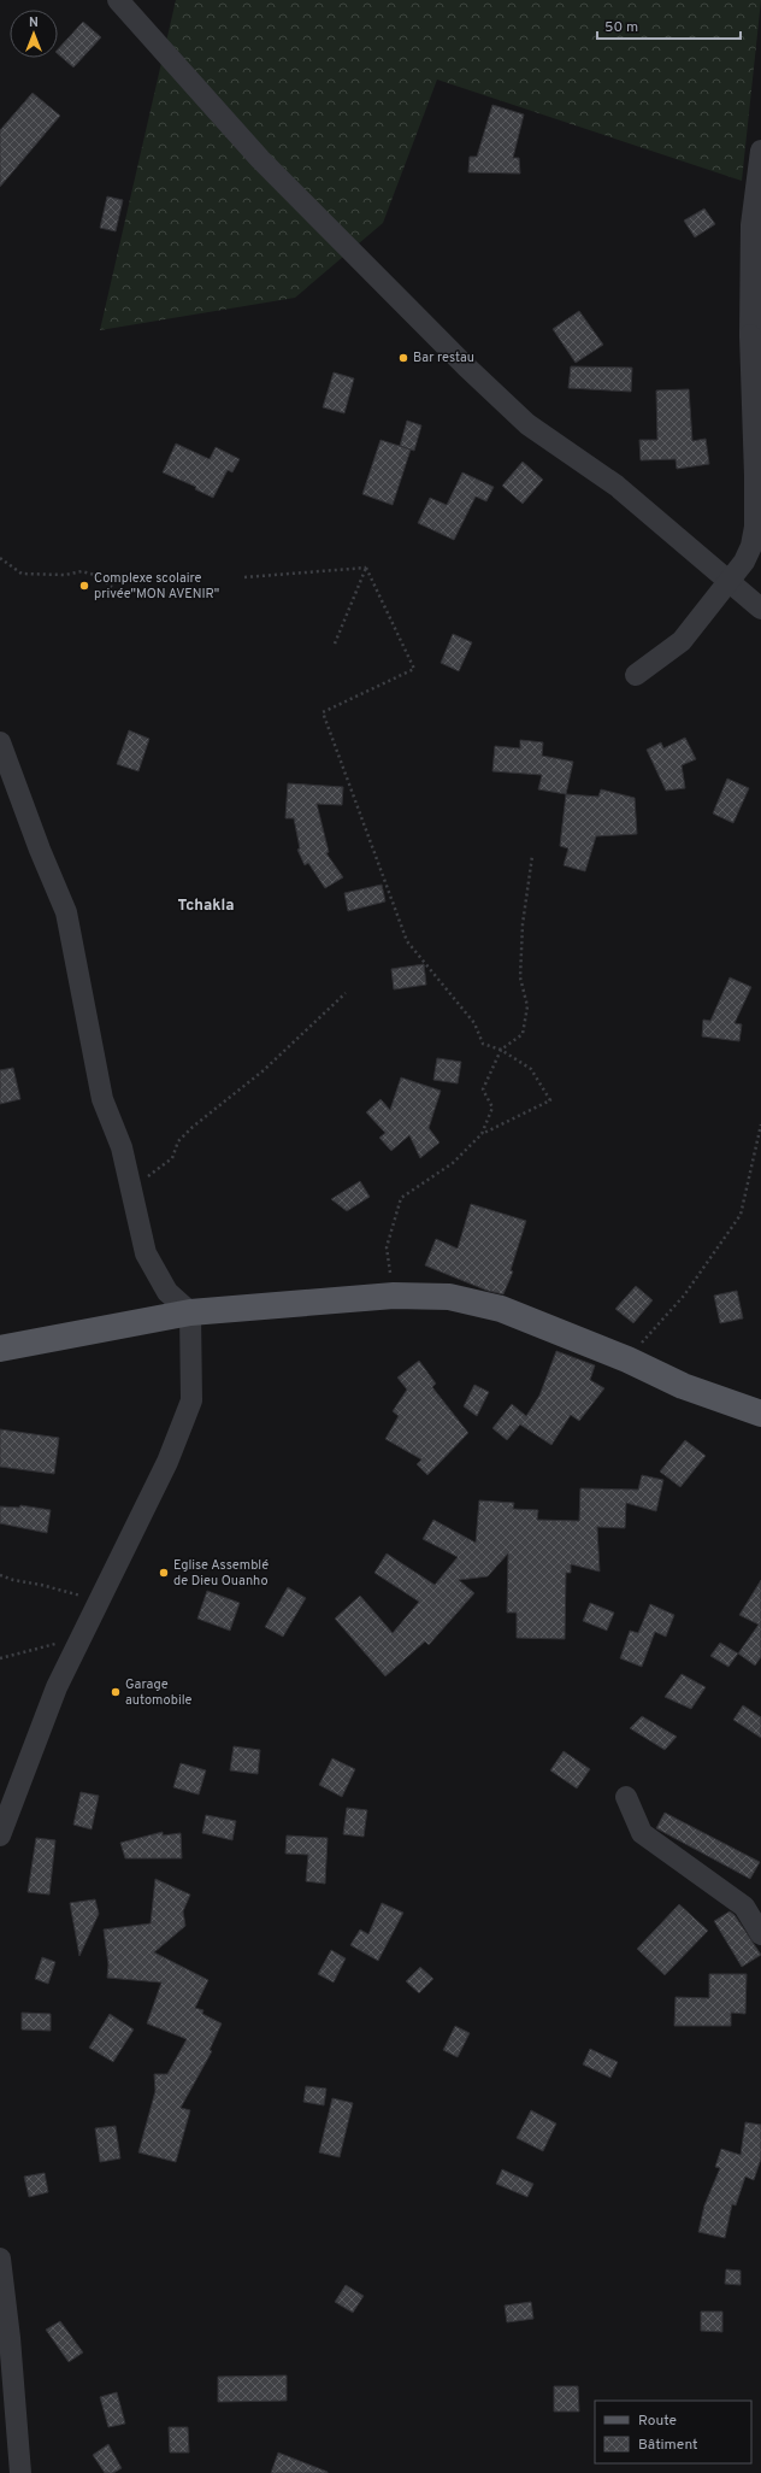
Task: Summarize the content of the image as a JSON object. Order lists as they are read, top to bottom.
{
  "districts": ["Tchakla"],
  "places": [
    "Bar restau",
    "Complexe scolaire privée\"MON AVENIR\"",
    "Eglise Assemblé de Dieu Ouanho",
    "Garage automobile"
  ],
  "legend": ["Route", "Bâtiment"],
  "scale_bar": "50 m",
  "north": "top"
}
